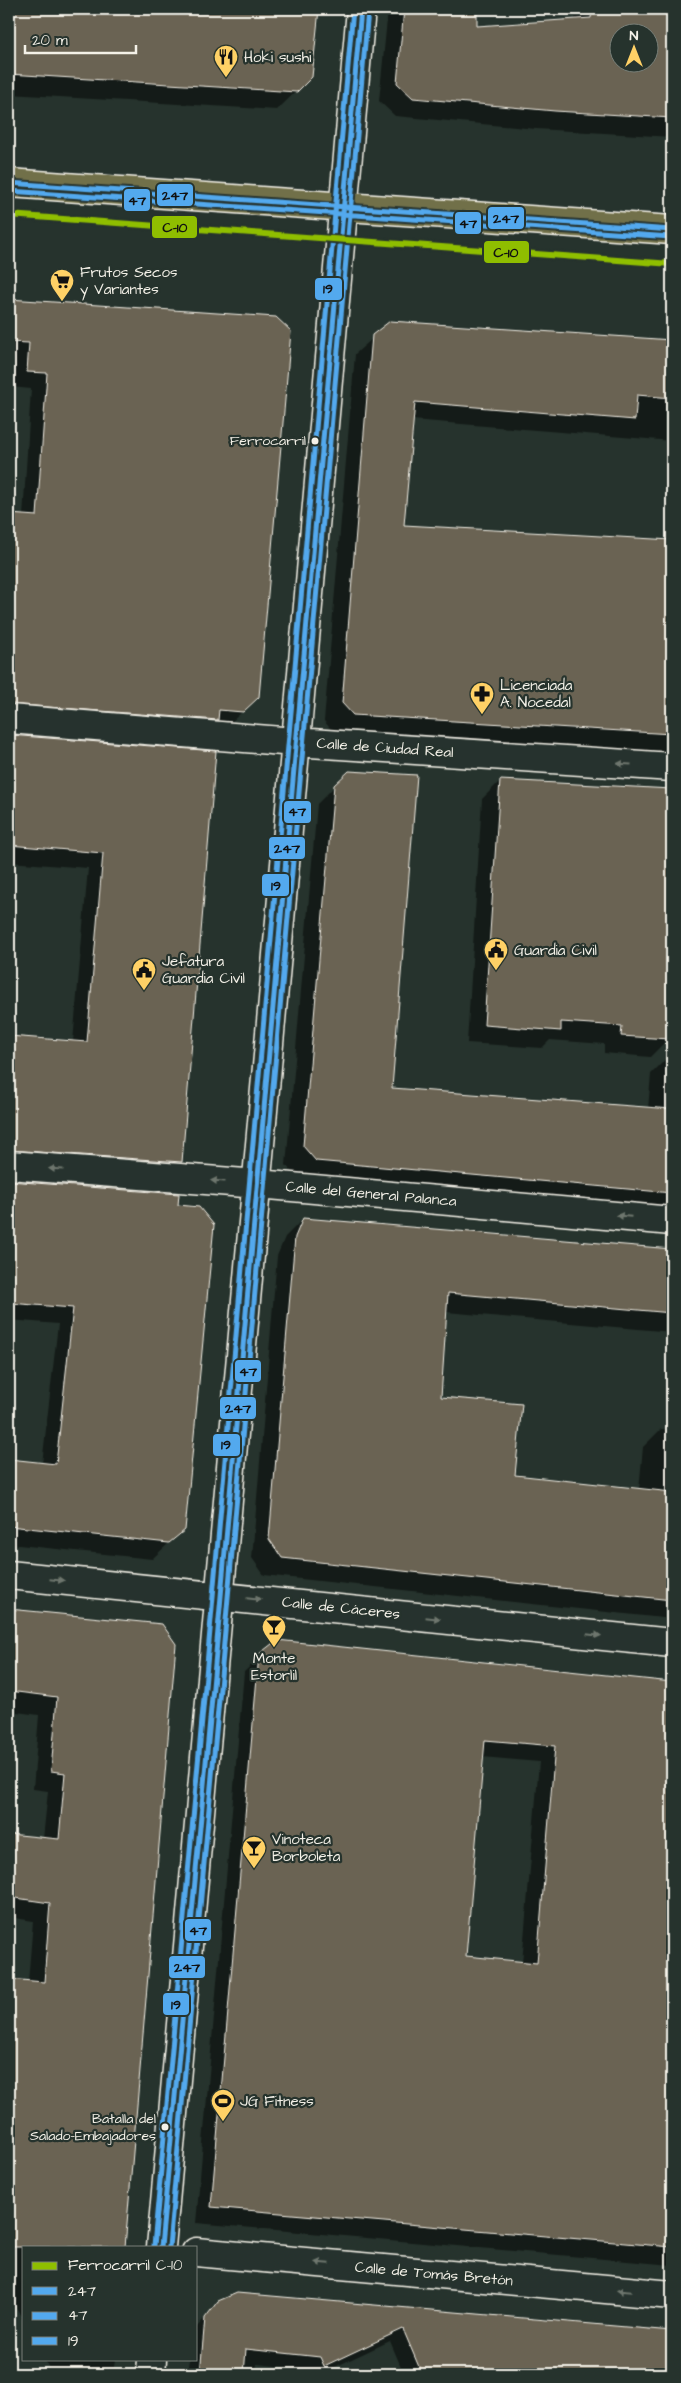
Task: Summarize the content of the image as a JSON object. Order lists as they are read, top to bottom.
{
  "streets": {
    "street": [
      "Calle de Ciudad Real",
      "Calle del General Palanca",
      "Calle de Cáceres",
      "Calle de Tomás Bretón"
    ]
  },
  "one_way": [
    "Calle de Ciudad Real",
    "Calle del General Palanca",
    "Calle de Cáceres",
    "Calle de Tomás Bretón"
  ],
  "places": {
    "restaurant": ["Hoki sushi"],
    "supermarket": ["Frutos Secos y Variantes"],
    "other": ["Ferrocarril", "Batalla del Salado-Embajadores"],
    "pharmacy": ["Licenciada A. Nocedal"],
    "public building": ["Guardia Civil", "Jefatura Guardia Civil"],
    "bar": ["Monte Estorlil", "Vinoteca Borboleta"],
    "sports": ["JG Fitness"]
  },
  "lines": [
    "transit line 247",
    "transit line 19",
    "transit line 47",
    "rail line C-10"
  ],
  "legend": [
    "Ferrocarril C-10",
    "247",
    "47",
    "19"
  ],
  "scale_bar": "20 m",
  "north": "top"
}
